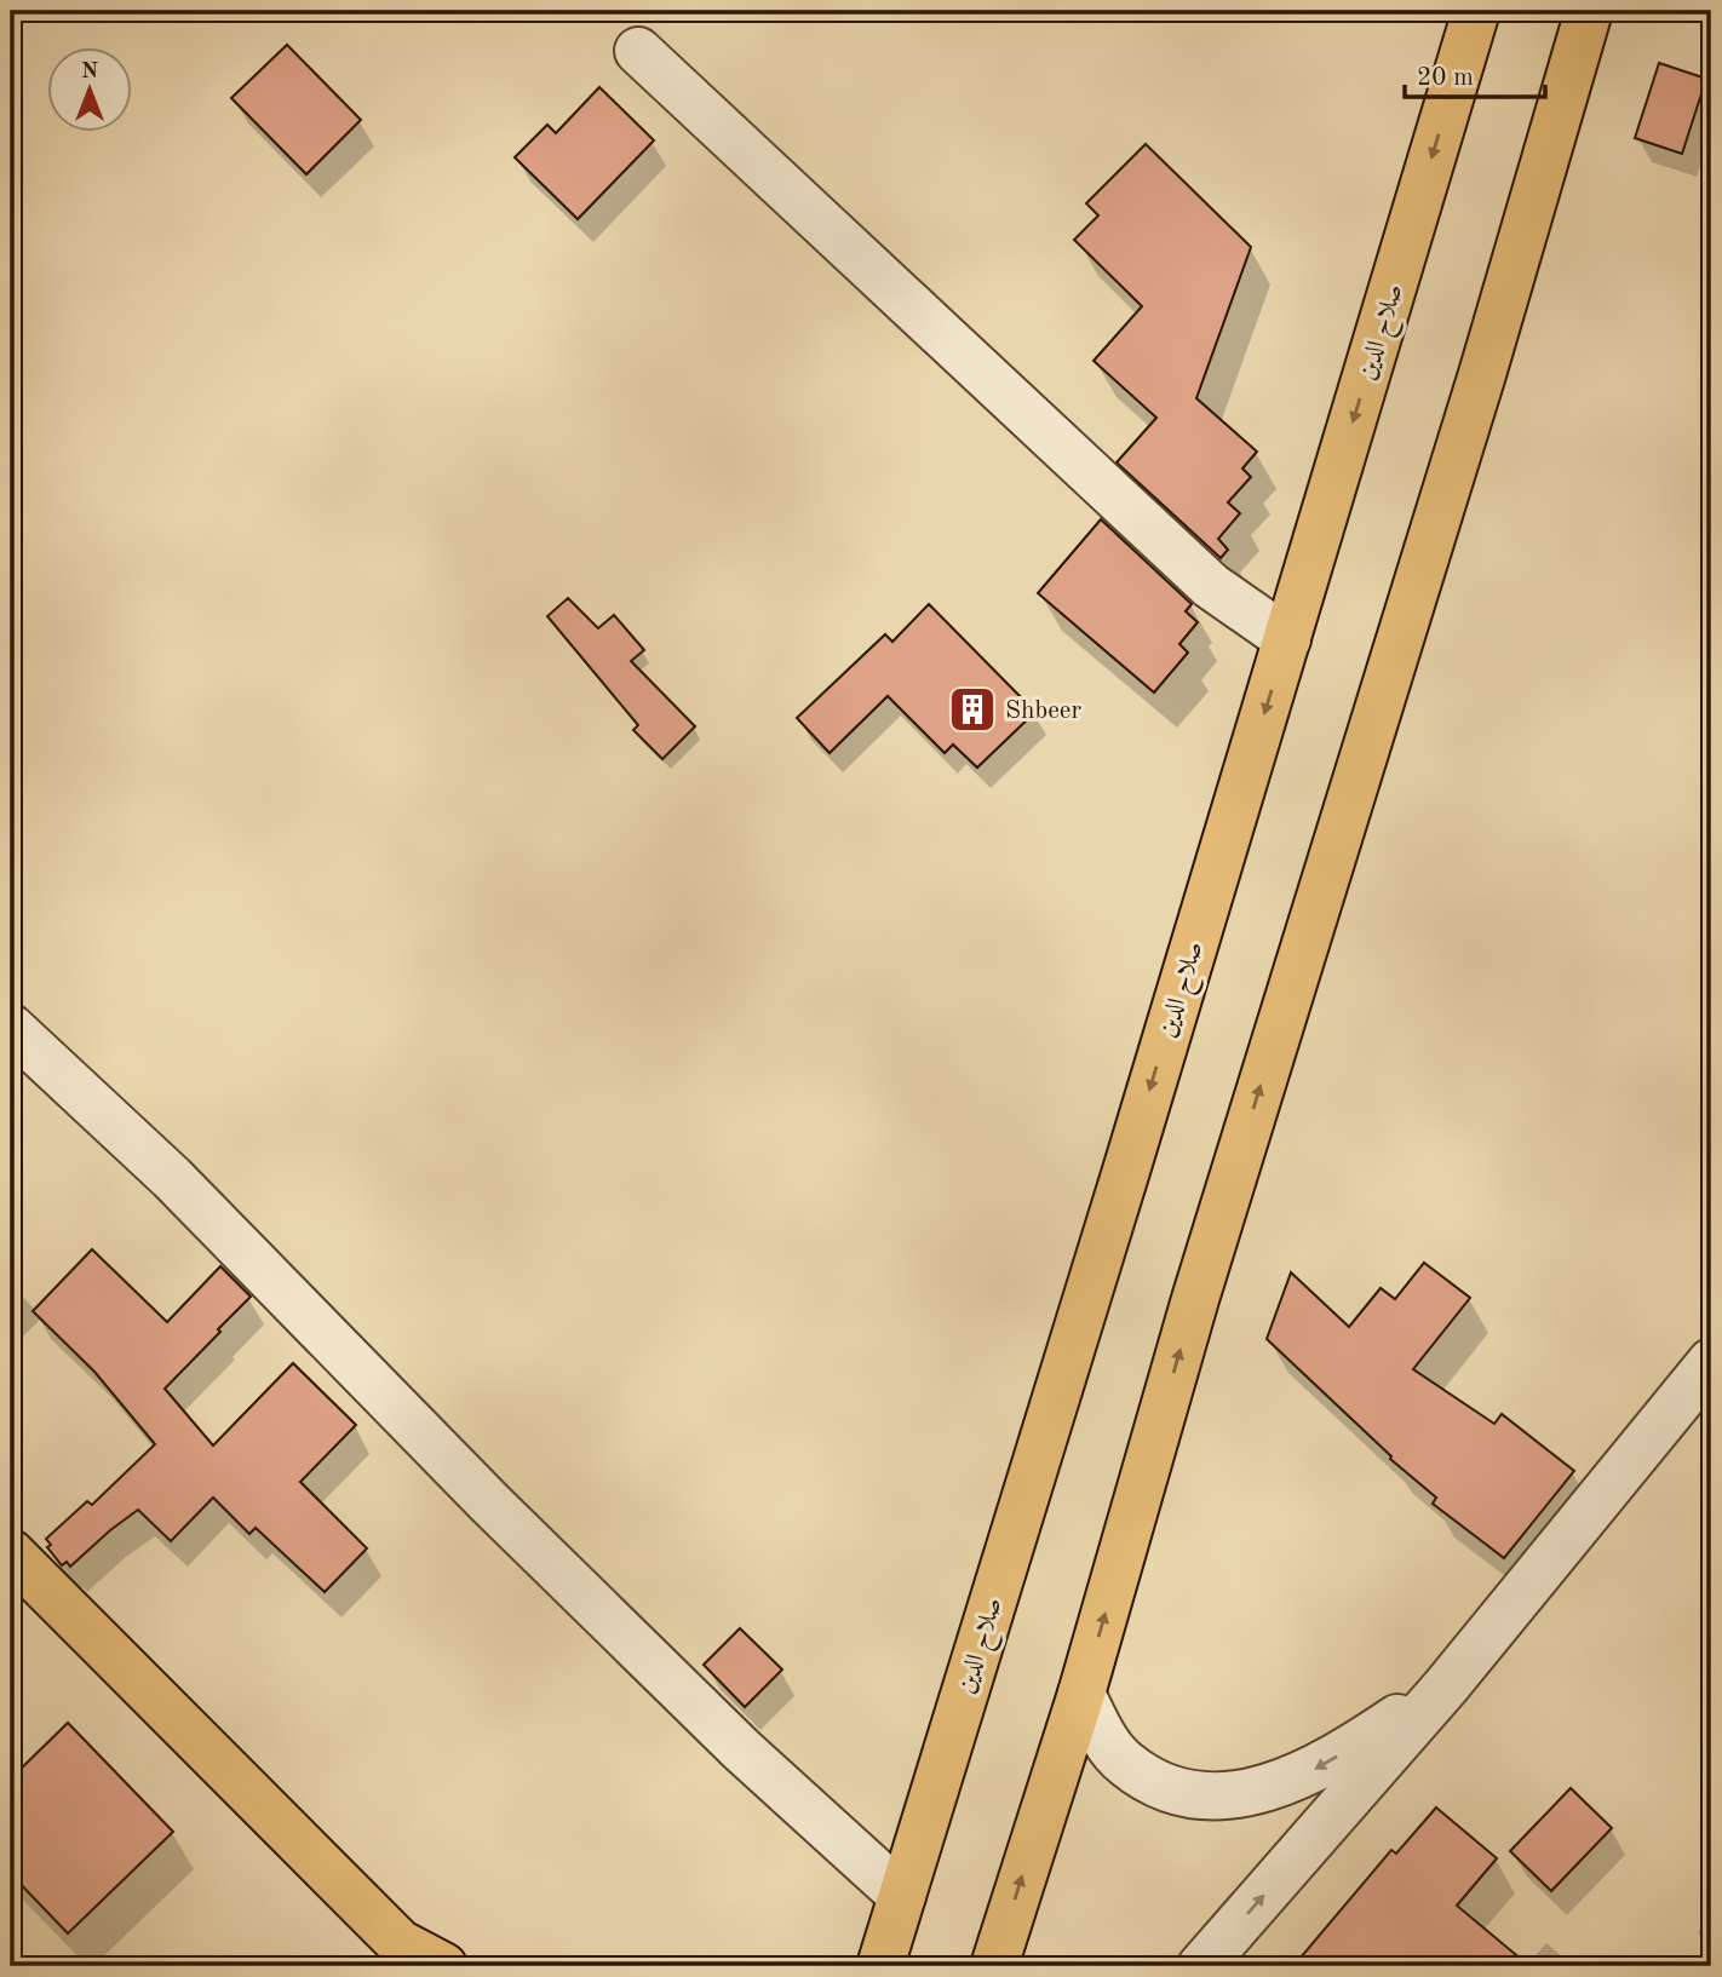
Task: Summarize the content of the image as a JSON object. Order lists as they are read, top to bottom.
{
  "streets": {
    "main road": ["صلاح الدين"]
  },
  "places": {
    "building": ["Shbeer"]
  },
  "scale_bar": "20 m",
  "north": "top"
}
